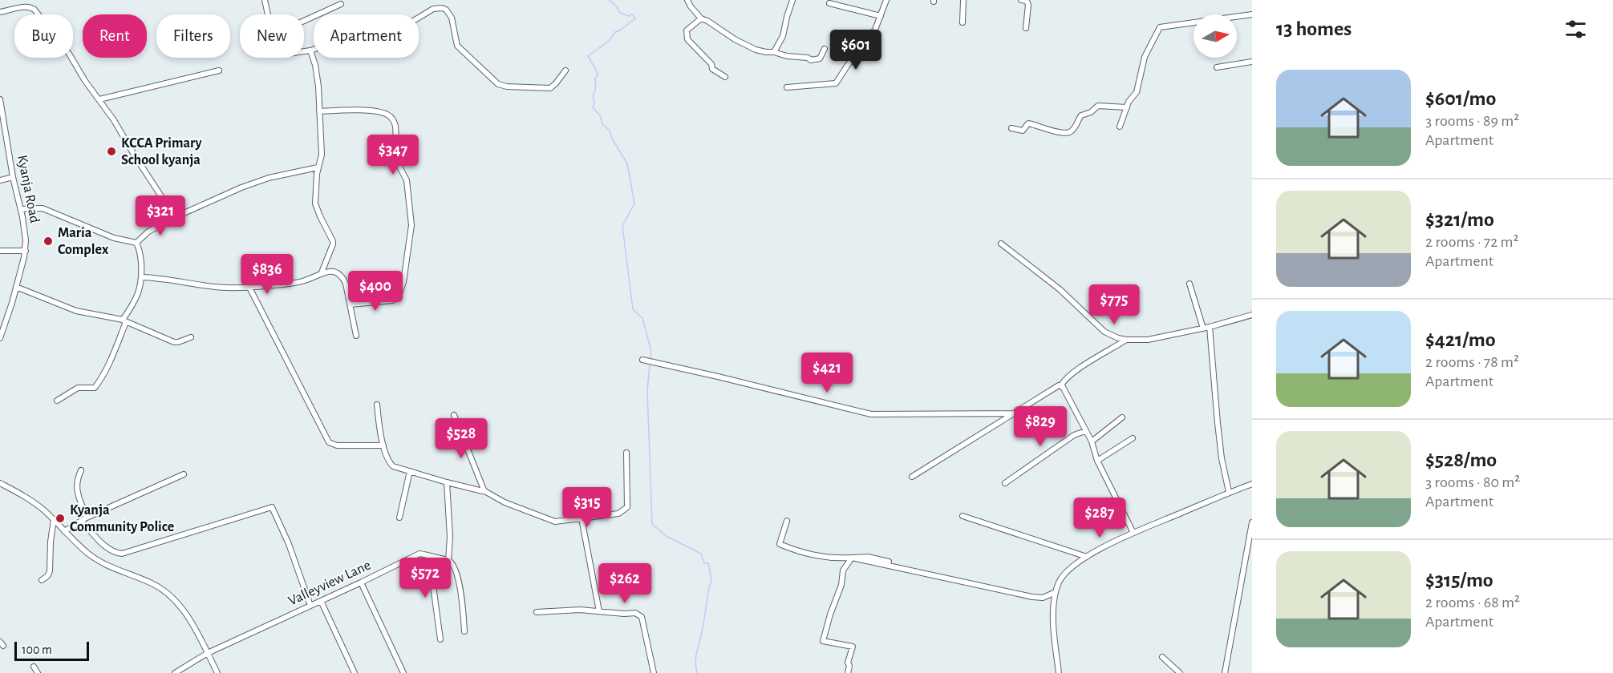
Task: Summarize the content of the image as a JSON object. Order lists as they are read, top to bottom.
{
  "streets": {
    "street": ["Kyanja Road", "Valleyview Lane"]
  },
  "places": ["KCCA Primary School kyanja", "Maria Complex", "Kyanja Community Police"],
  "scale_bar": "100 m",
  "north": "right",
  "page": {
    "heading": "13 homes",
    "chip": [
      "Buy",
      "Rent",
      "Filters",
      "New",
      "Apartment"
    ],
    "price": [
      "$601",
      "$347",
      "$321",
      "$836",
      "$400",
      "$775",
      "$421",
      "$829",
      "$528",
      "$315",
      "$287",
      "$572",
      "$262"
    ],
    "list": [
      {
        "name": "$601/mo",
        "note": "3 rooms · 89 m² · Apartment"
      },
      {
        "name": "$321/mo",
        "note": "2 rooms · 72 m² · Apartment"
      },
      {
        "name": "$421/mo",
        "note": "2 rooms · 78 m² · Apartment"
      },
      {
        "name": "$528/mo",
        "note": "3 rooms · 80 m² · Apartment"
      },
      {
        "name": "$315/mo",
        "note": "2 rooms · 68 m² · Apartment"
      }
    ],
    "scale": "100 m"
  }
}
